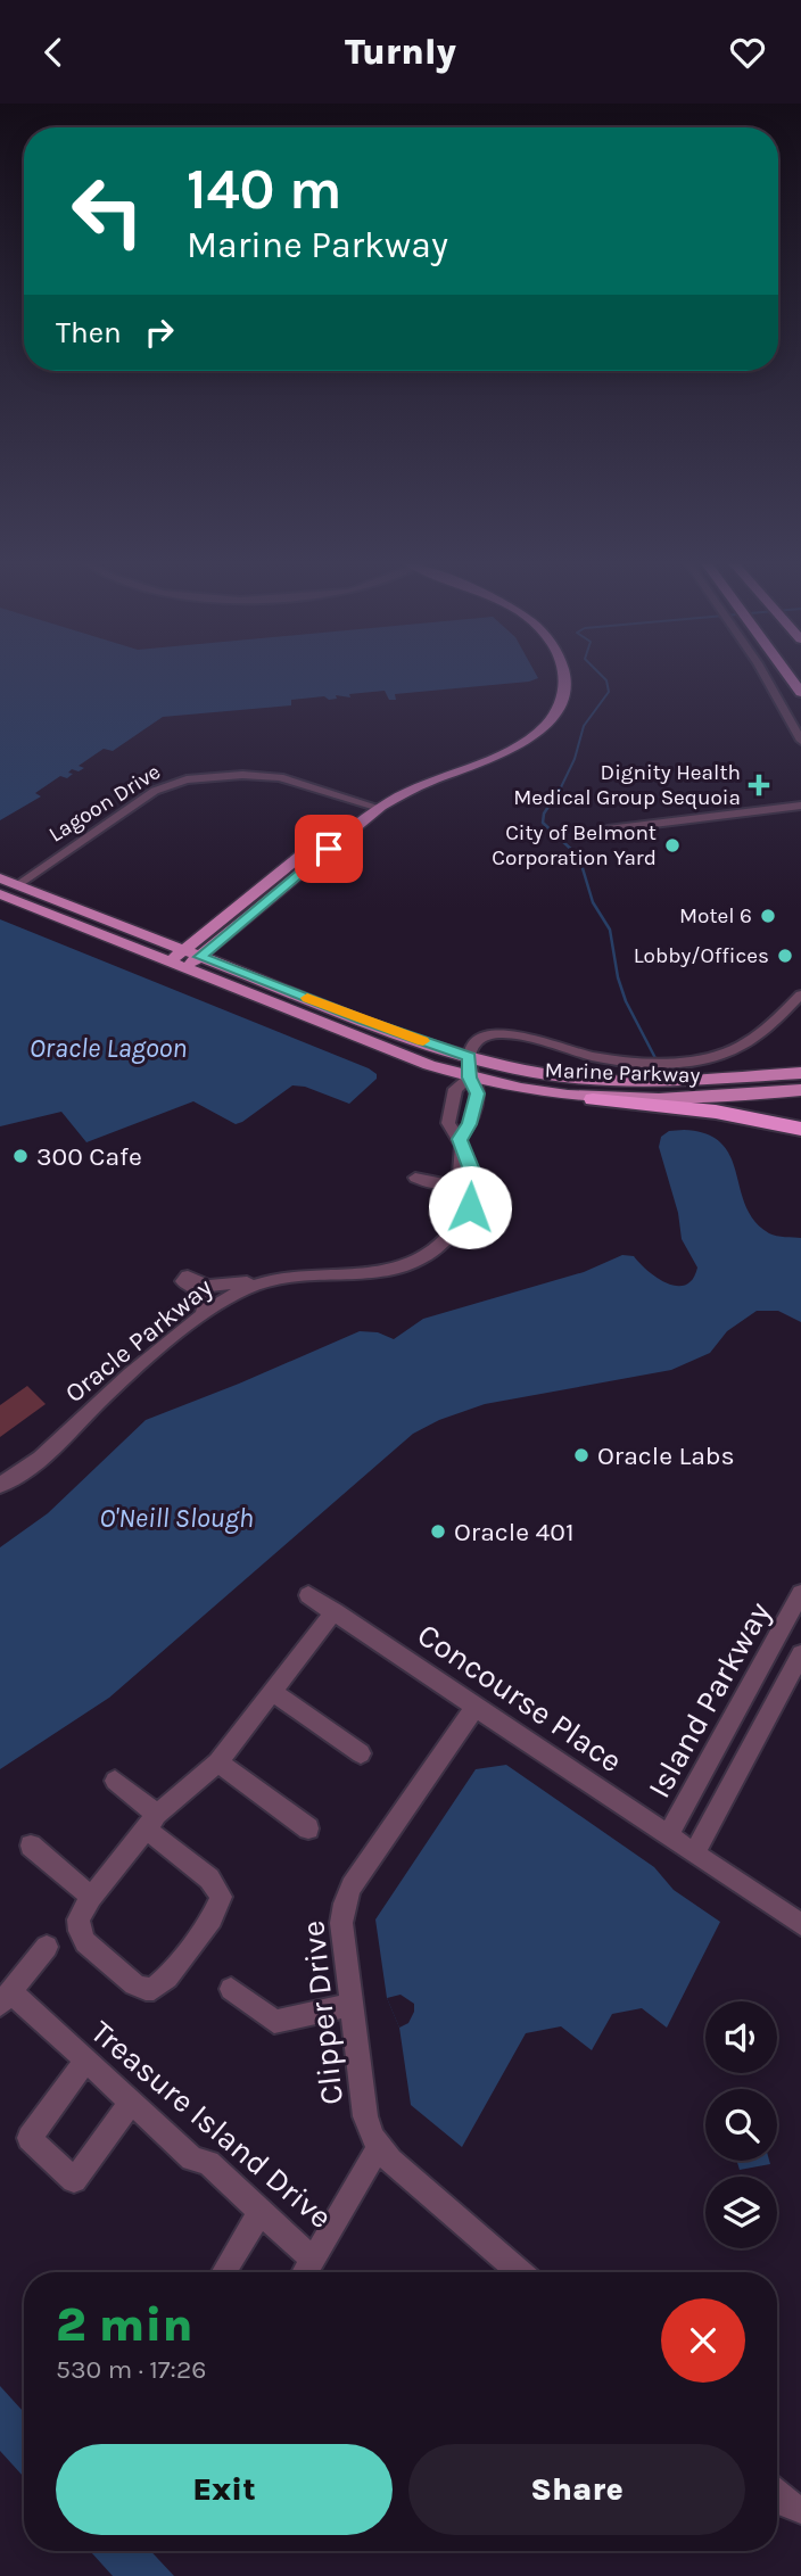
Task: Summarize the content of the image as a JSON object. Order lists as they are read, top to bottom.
{
  "streets": {
    "main road": ["Marine Parkway"],
    "street": [
      "Lagoon Drive",
      "Oracle Parkway",
      "Concourse Place",
      "Island Parkway",
      "Clipper Drive",
      "Treasure Island Drive"
    ]
  },
  "crossings": [
    ["Lagoon Drive", "Marine Parkway"],
    ["Marine Parkway", "Oracle Parkway"],
    ["Concourse Place", "Island Parkway"],
    ["Concourse Place", "Clipper Drive"],
    ["Clipper Drive", "Treasure Island Drive"]
  ],
  "water": ["Oracle Lagoon", "O'Neill Slough"],
  "places": {
    "health": ["Dignity Health Medical Group Sequoia"],
    "other": [
      "City of Belmont Corporation Yard",
      "Motel 6",
      "Lobby/Offices",
      "300 Cafe",
      "Oracle Labs",
      "Oracle 401"
    ]
  },
  "page": {
    "header": "Turnly",
    "turn": ["140 m", "Marine Parkway"],
    "then": "Then",
    "heading": ["2 min", "530 m · 17:26"],
    "buttons": ["Exit", "Share"]
  }
}
